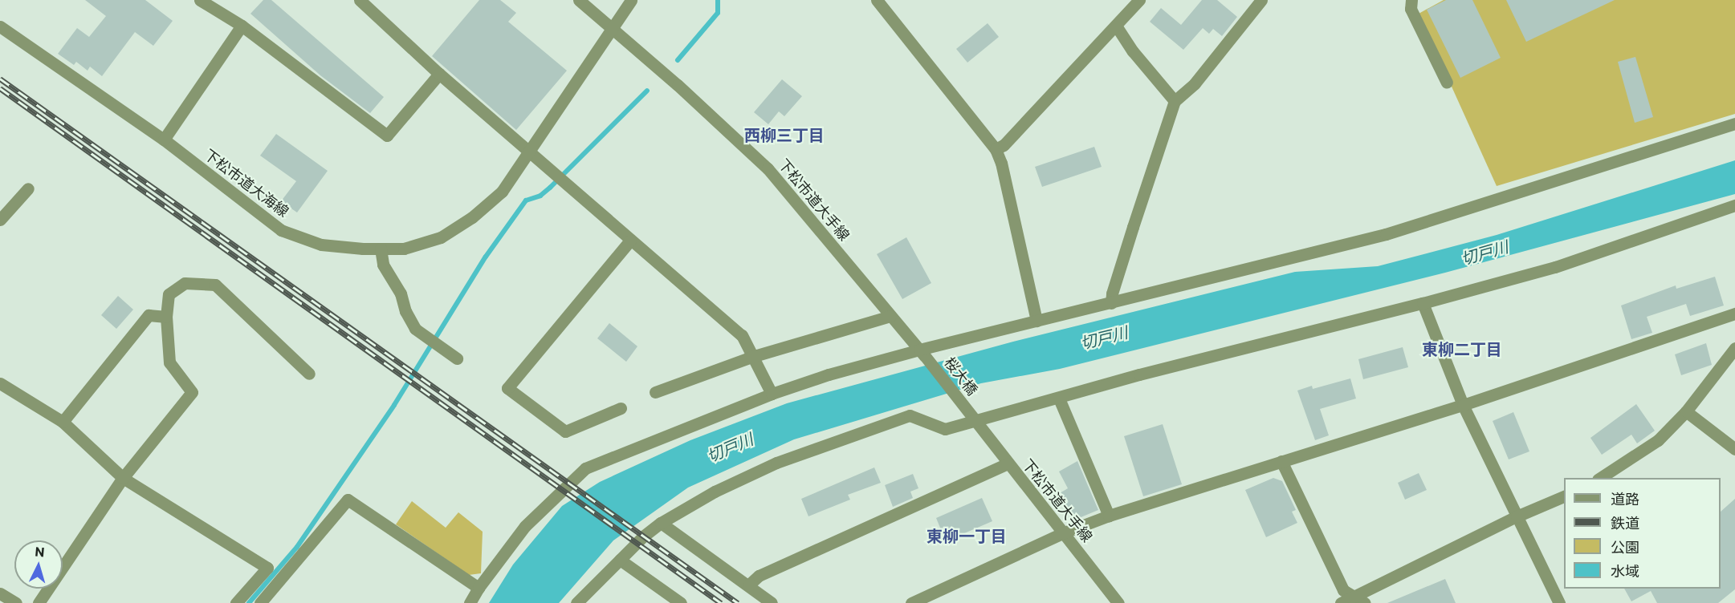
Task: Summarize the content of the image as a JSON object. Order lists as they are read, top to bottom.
{
  "streets": {
    "street": ["下松市道大海線", "下松市道大手線", "桜大橋"]
  },
  "crossings": [
    ["下松市道大海線", "下松市道大手線"],
    ["下松市道大手線", "桜大橋"]
  ],
  "districts": ["西柳三丁目", "東柳二丁目", "東柳一丁目"],
  "water": ["切戸川"],
  "legend": [
    "道路",
    "鉄道",
    "公園",
    "水域"
  ],
  "north": "top"
}
